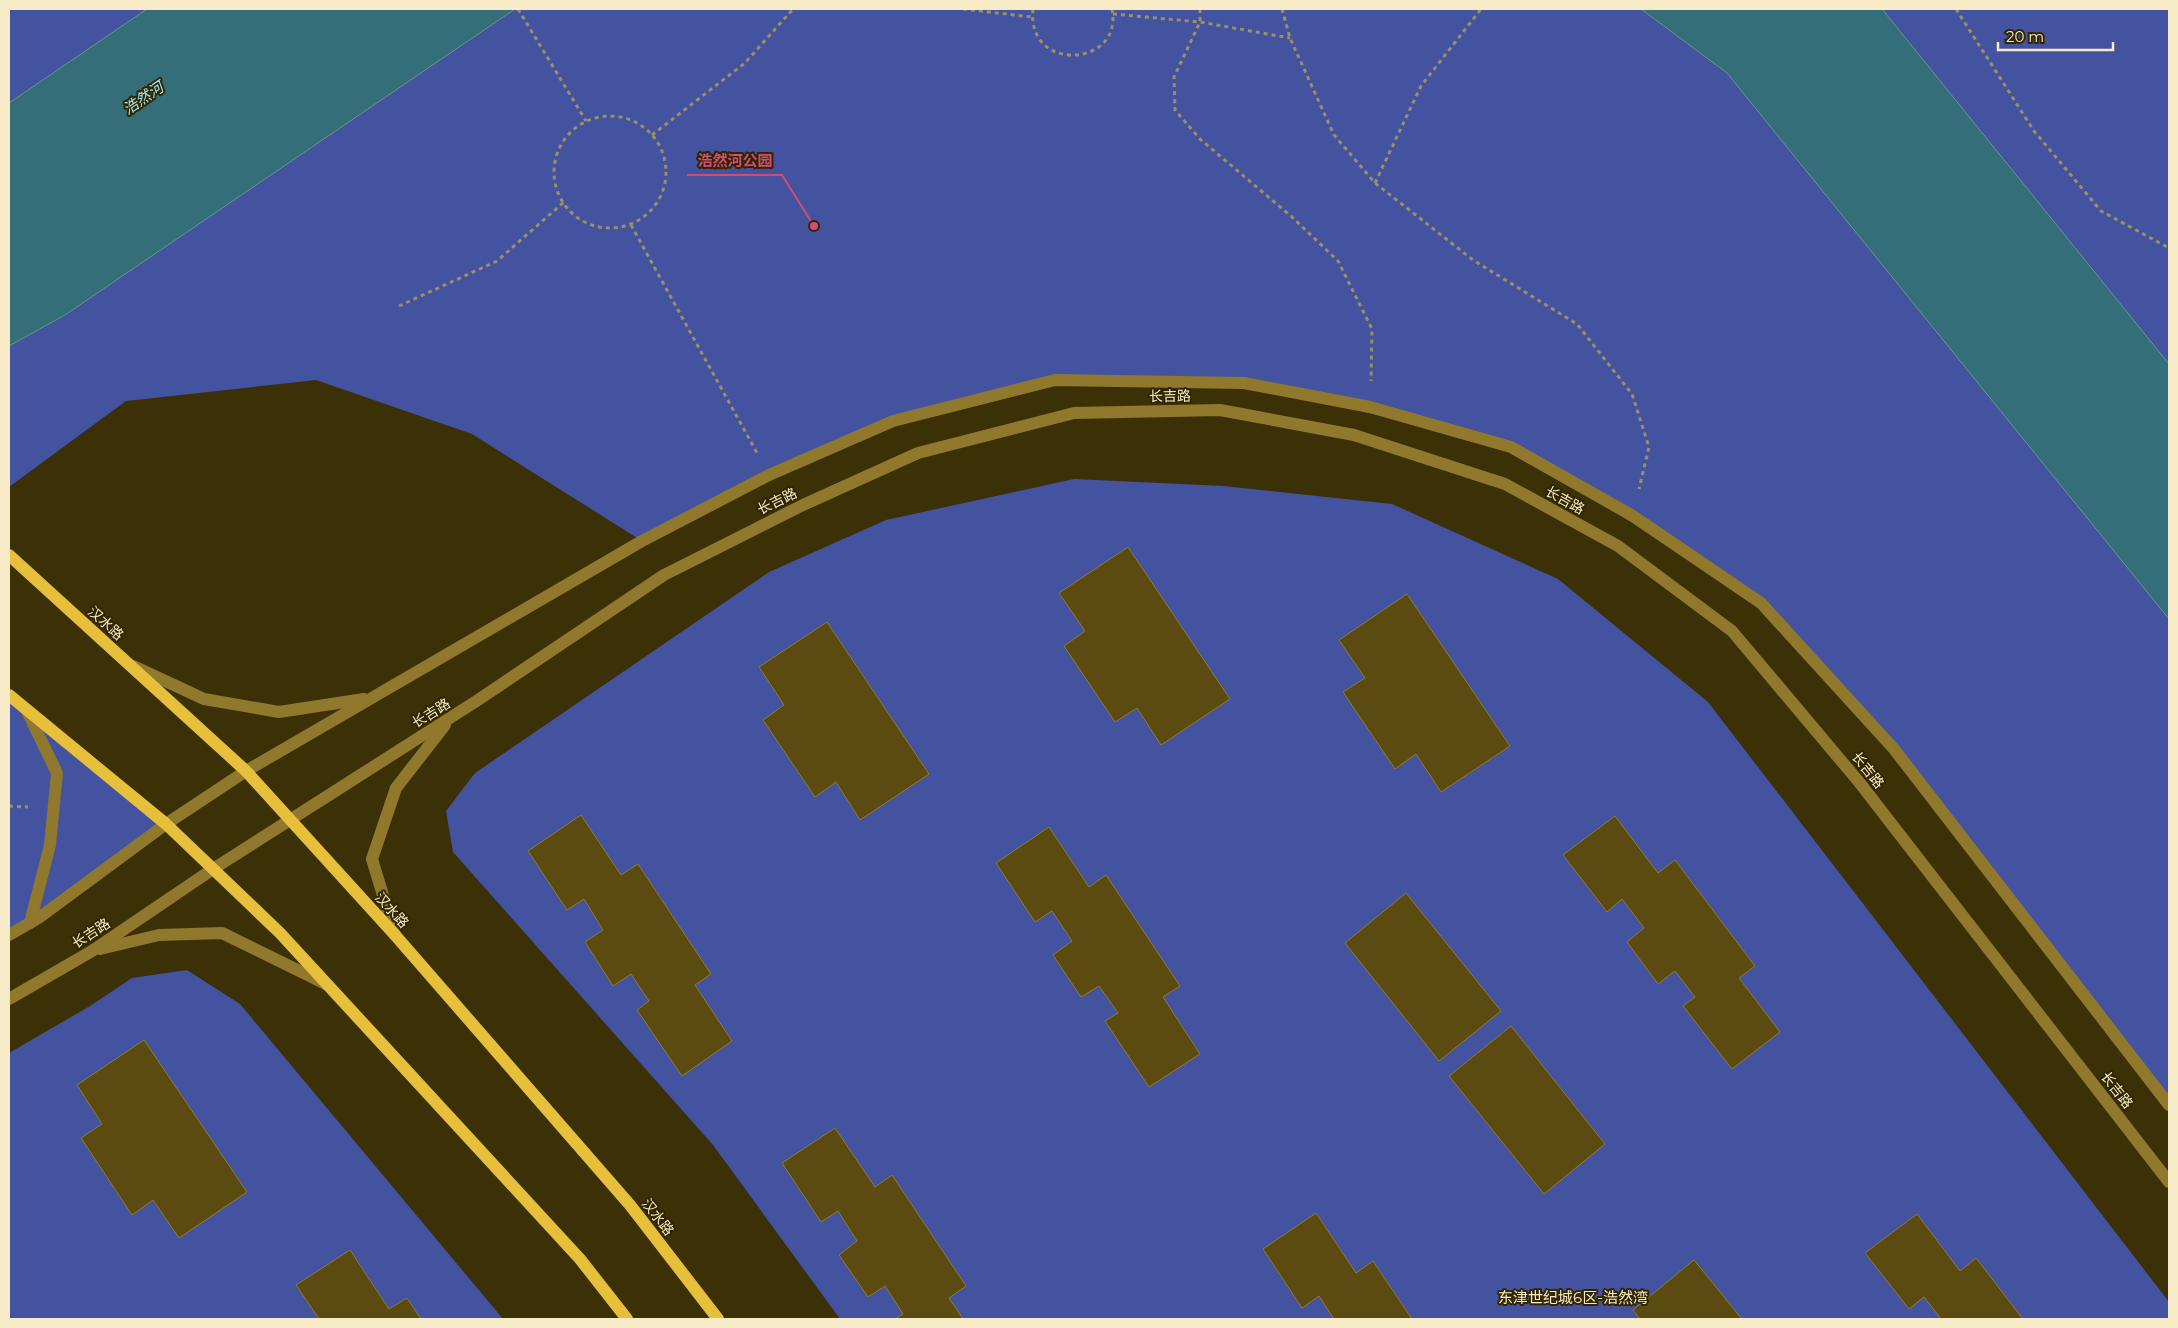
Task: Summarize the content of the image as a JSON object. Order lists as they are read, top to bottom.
{
  "streets": {
    "main road": ["汉水路"],
    "street": ["长吉路"]
  },
  "crossings": [
    ["长吉路", "汉水路"]
  ],
  "districts": ["东津世纪城6区-浩然湾"],
  "water": ["浩然河"],
  "places": ["浩然河公园"],
  "scale_bar": "20 m"
}
